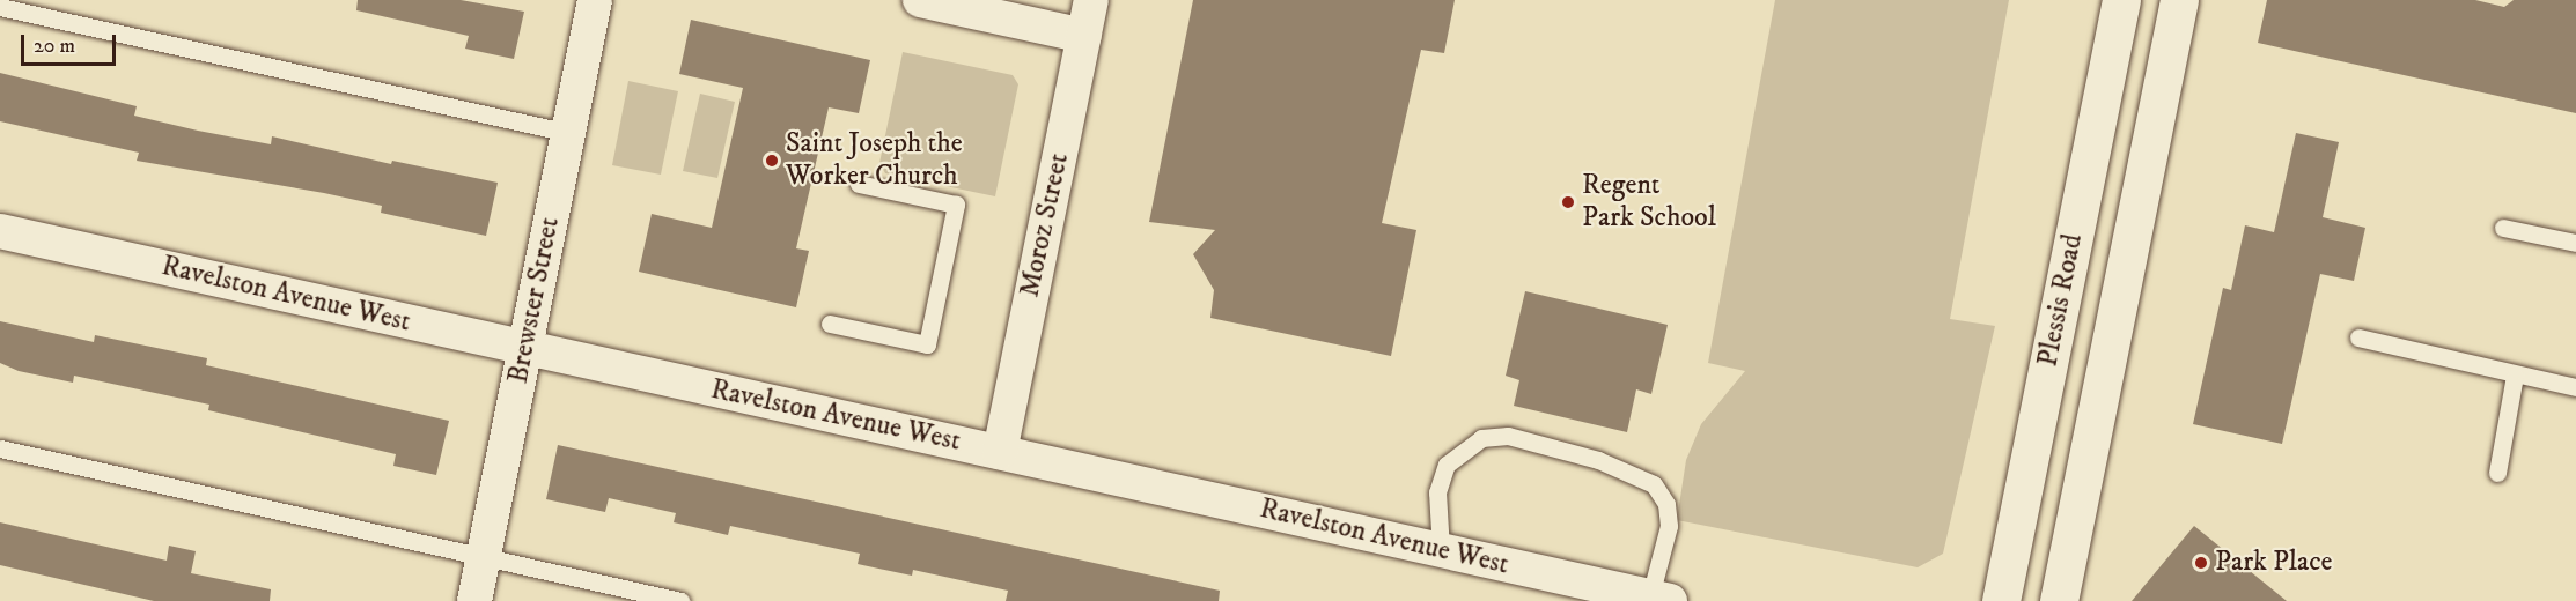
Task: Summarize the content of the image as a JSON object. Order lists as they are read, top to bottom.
{
  "streets": {
    "main road": ["Plessis Road"],
    "street": ["Moroz Street", "Ravelston Avenue West", "Brewster Street"]
  },
  "crossings": [
    ["Moroz Street", "Ravelston Avenue West"],
    ["Ravelston Avenue West", "Brewster Street"]
  ],
  "places": ["Saint Joseph the Worker Church", "Regent Park School", "Park Place"],
  "scale_bar": "20 m"
}
